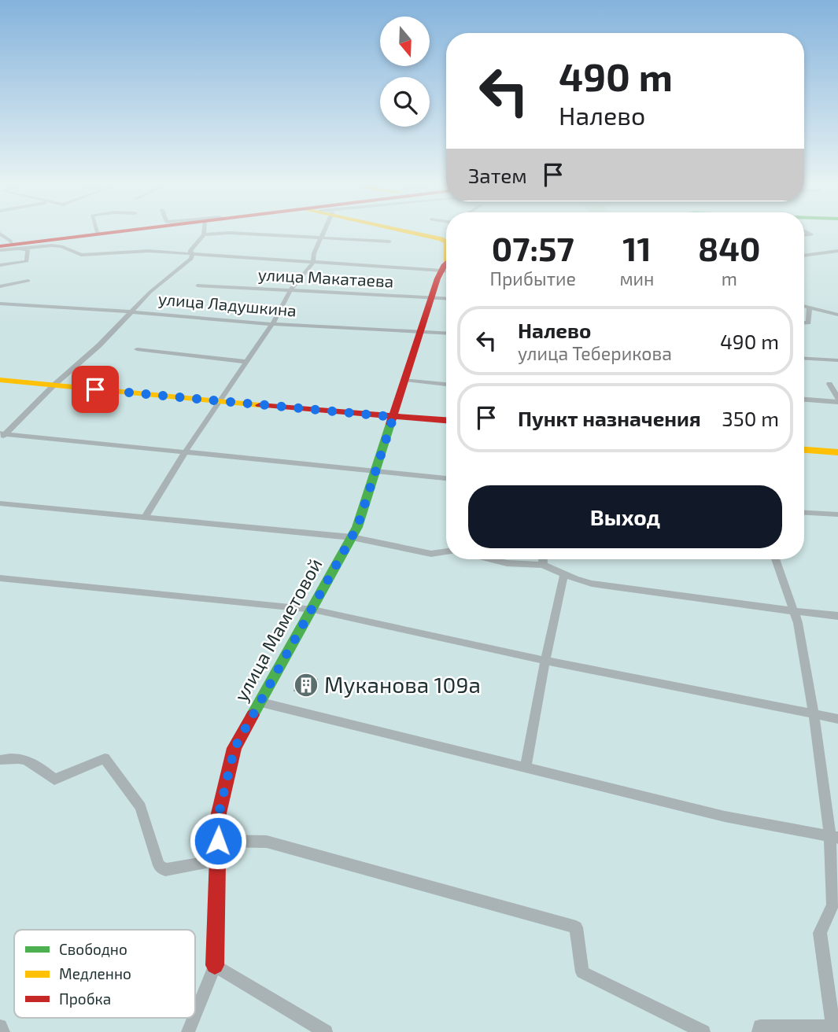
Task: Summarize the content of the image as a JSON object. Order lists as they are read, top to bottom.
{
  "streets": {
    "street": ["улица Макатаева", "улица Ладушкина", "улица Маметовой"]
  },
  "crossings": [
    ["улица Макатаева", "улица Маметовой"],
    ["улица Ладушкина", "улица Маметовой"]
  ],
  "places": {
    "building": ["Муканова 109а"]
  },
  "legend": ["Свободно", "Медленно", "Пробка"],
  "north": "bottom",
  "page": {
    "turn": ["490 m", "Налево"],
    "then": "Затем",
    "eta": [
      "07:57",
      "Прибытие",
      "11",
      "мин",
      "840",
      "m"
    ],
    "list": [
      {
        "name": "Налево",
        "note": "улица Теберикова",
        "value": "490 m"
      },
      {
        "name": "Пункт назначения",
        "value": "350 m"
      }
    ],
    "buttons": "Выход"
  }
}
